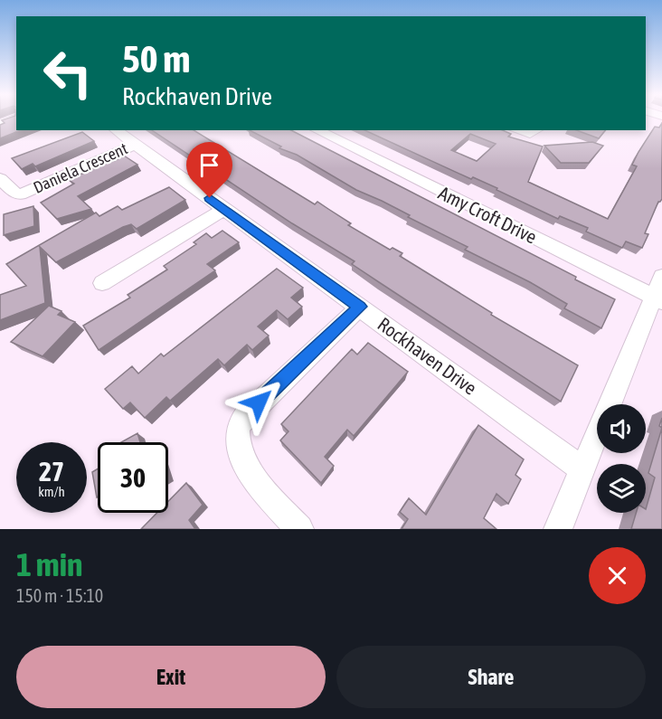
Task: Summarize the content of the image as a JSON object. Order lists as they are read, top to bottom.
{
  "streets": {
    "street": ["Daniela Crescent", "Amy Croft Drive", "Rockhaven Drive"]
  },
  "crossings": [
    ["Daniela Crescent", "Rockhaven Drive"]
  ],
  "page": {
    "turn": ["50 m", "Rockhaven Drive"],
    "speed": "27 km/h",
    "limit": "30",
    "heading": ["1 min", "150 m · 15:10"],
    "buttons": ["Exit", "Share"]
  }
}
